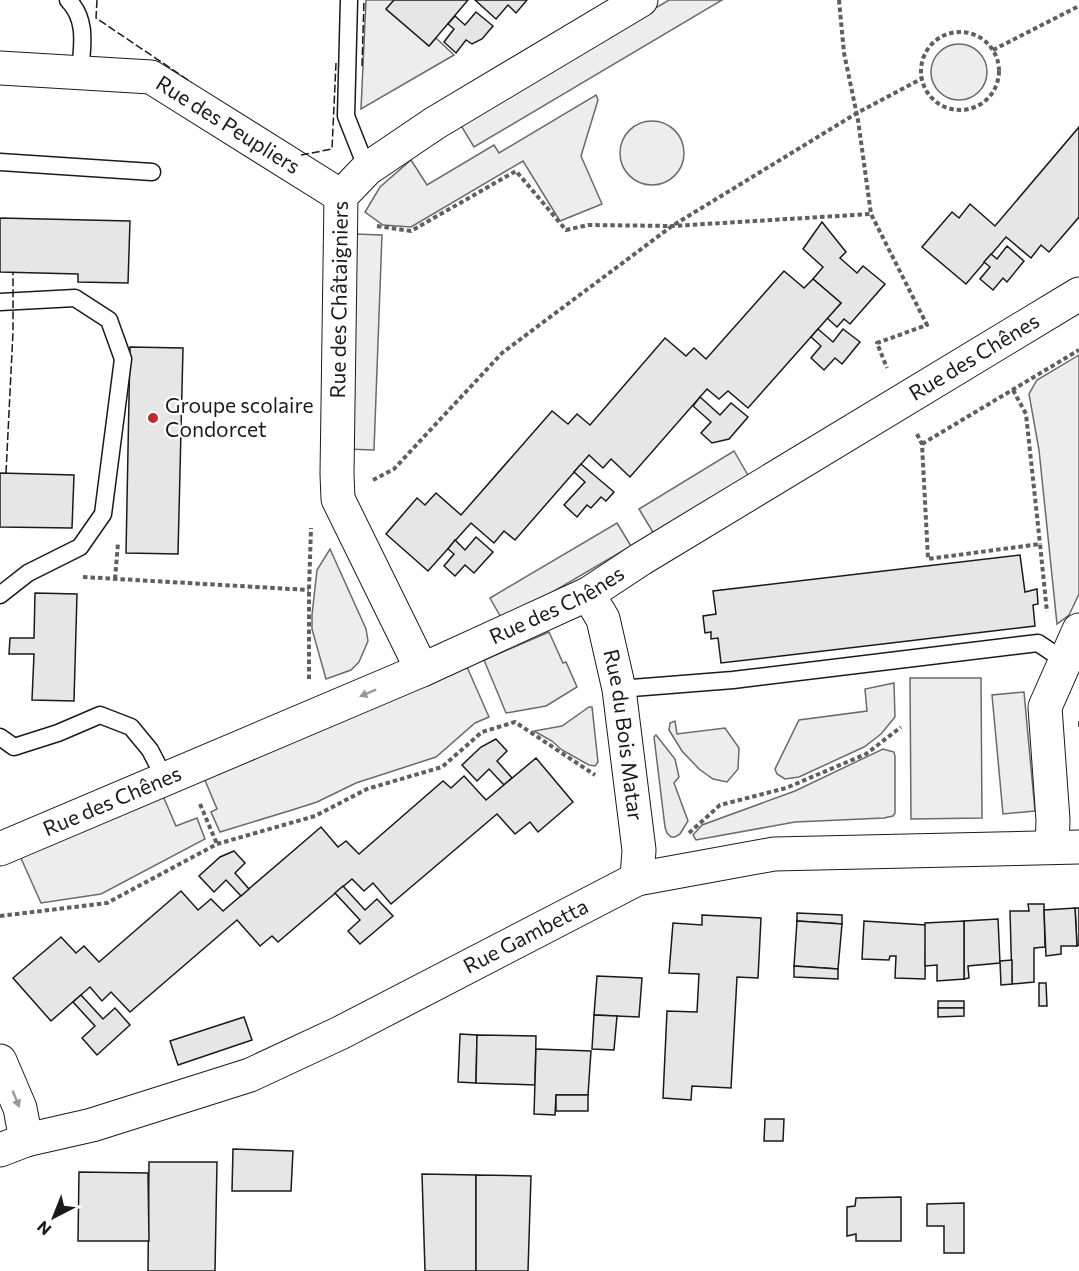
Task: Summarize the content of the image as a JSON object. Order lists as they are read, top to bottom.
{
  "streets": {
    "street": [
      "Rue des Peupliers",
      "Rue des Châtaigniers",
      "Rue des Chênes",
      "Rue du Bois Matar",
      "Rue Gambetta"
    ]
  },
  "crossings": [
    ["Rue des Peupliers", "Rue des Châtaigniers"],
    ["Rue des Châtaigniers", "Rue des Chênes"],
    ["Rue des Chênes", "Rue du Bois Matar"],
    ["Rue du Bois Matar", "Rue Gambetta"]
  ],
  "places": ["Groupe scolaire Condorcet"],
  "north": "bottom left"
}
